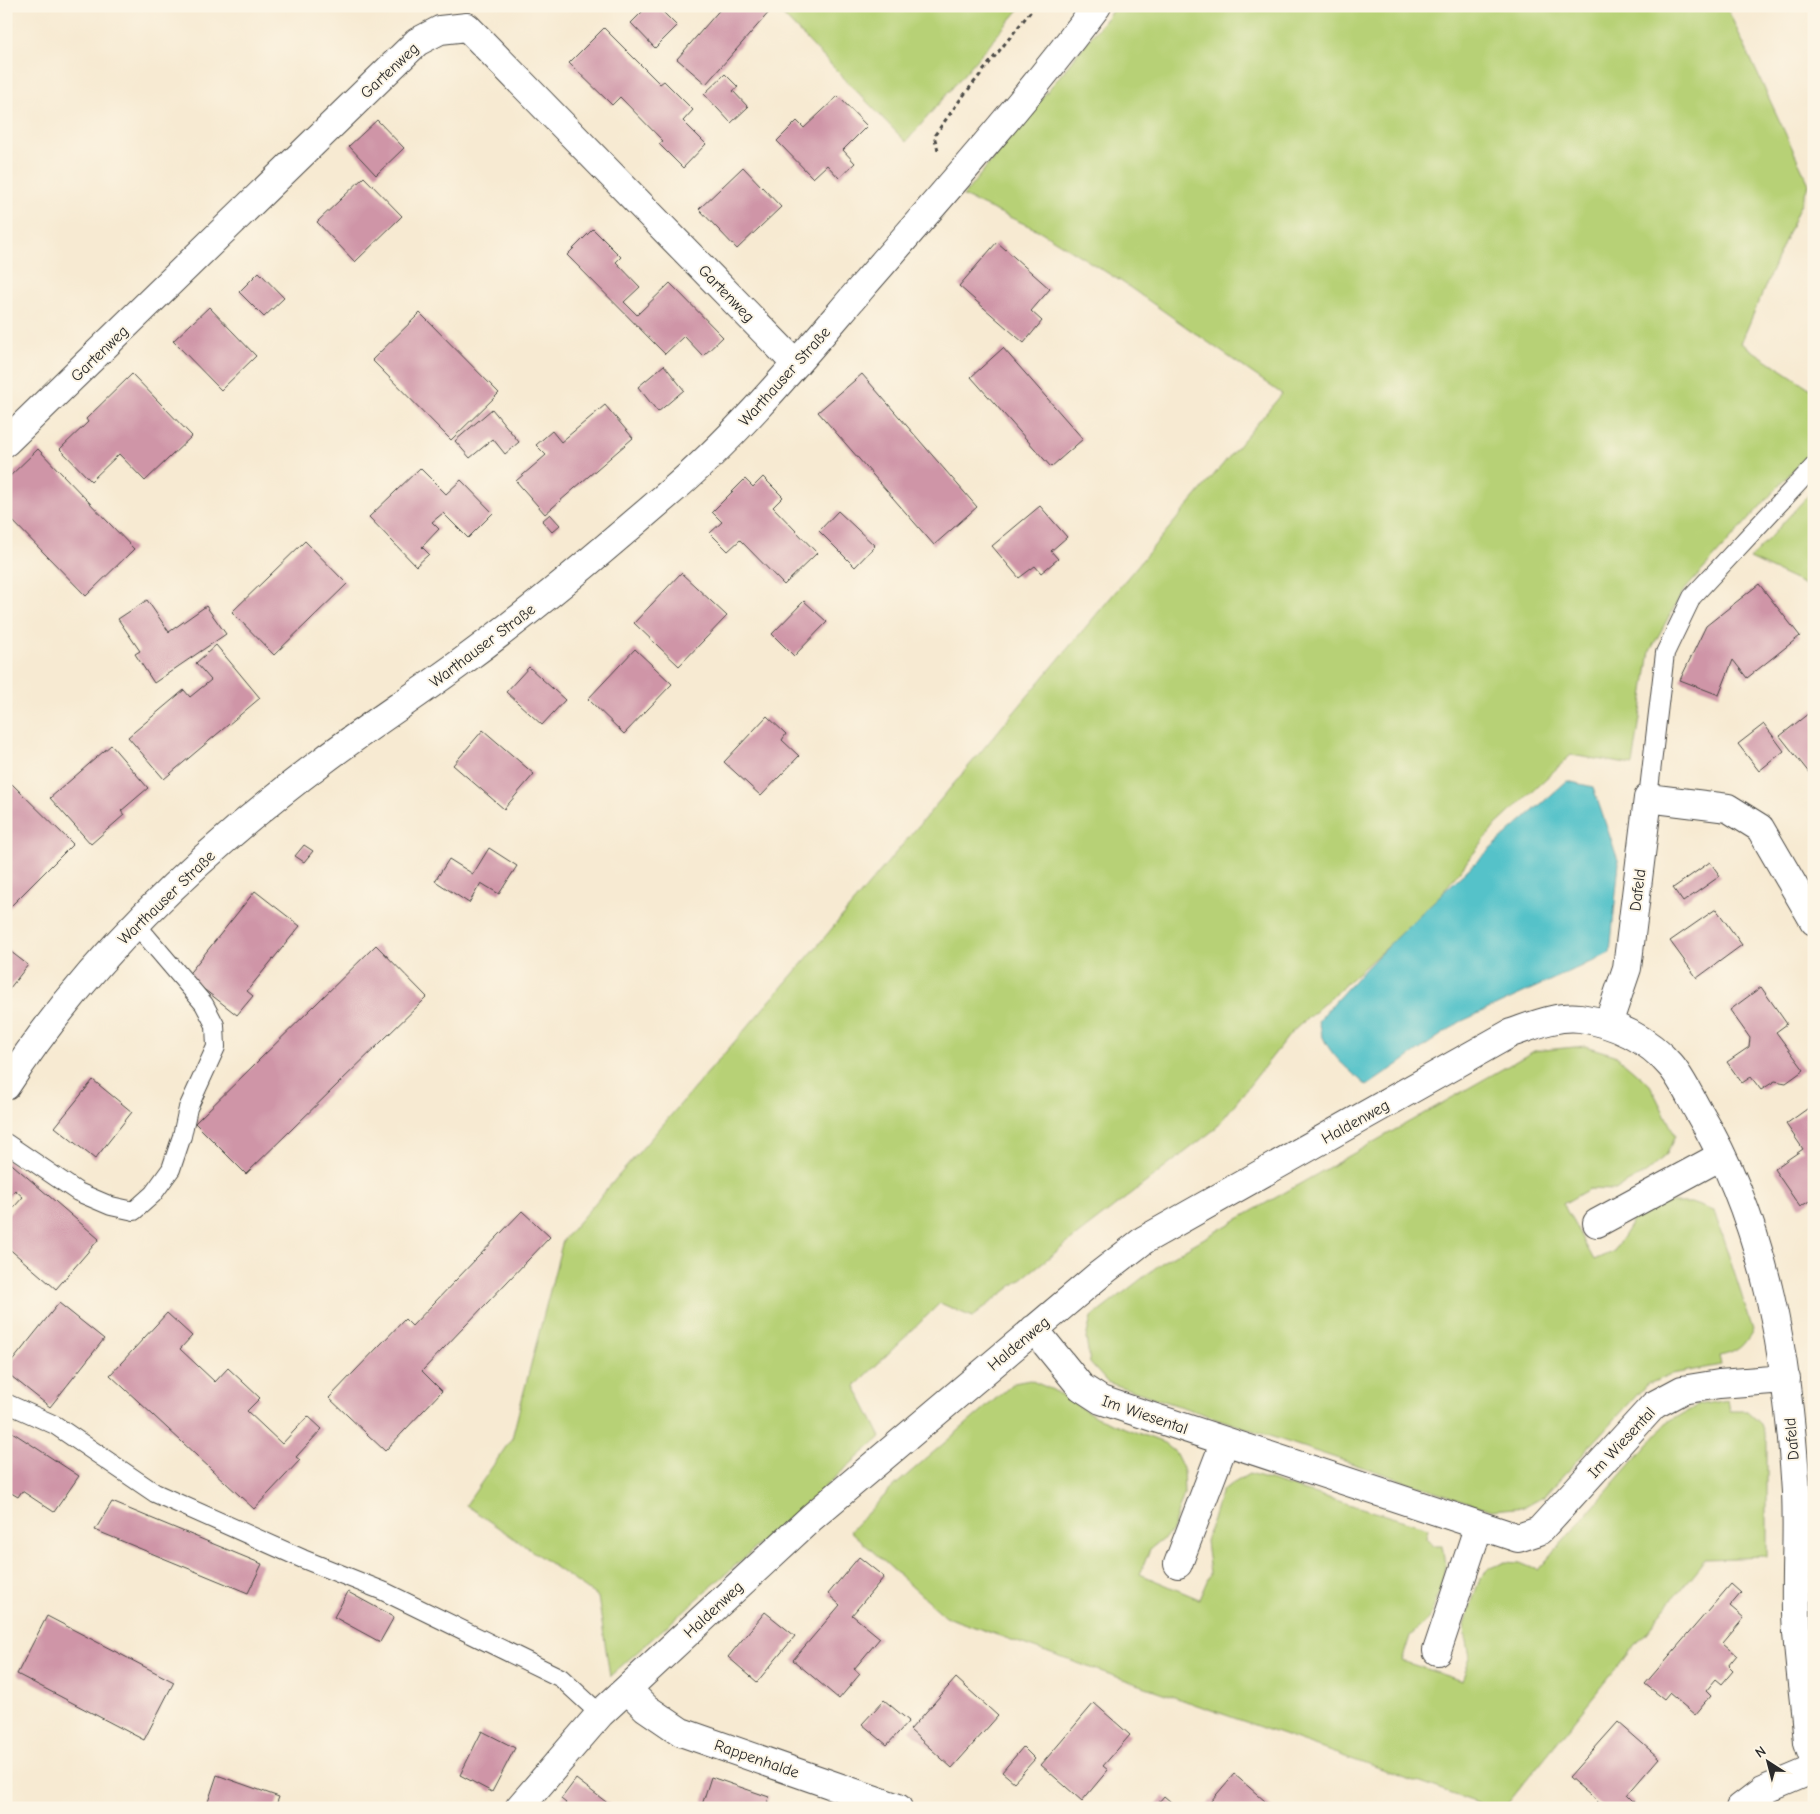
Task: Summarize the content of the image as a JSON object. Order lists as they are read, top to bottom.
{
  "streets": {
    "street": [
      "Gartenweg",
      "Warthauser Straße",
      "Dafeld",
      "Haldenweg",
      "Im Wiesental",
      "Rappenhalde"
    ]
  },
  "crossings": [
    ["Gartenweg", "Warthauser Straße"],
    ["Dafeld", "Haldenweg"],
    ["Dafeld", "Im Wiesental"],
    ["Haldenweg", "Im Wiesental"],
    ["Haldenweg", "Rappenhalde"]
  ],
  "north": "top left"
}
